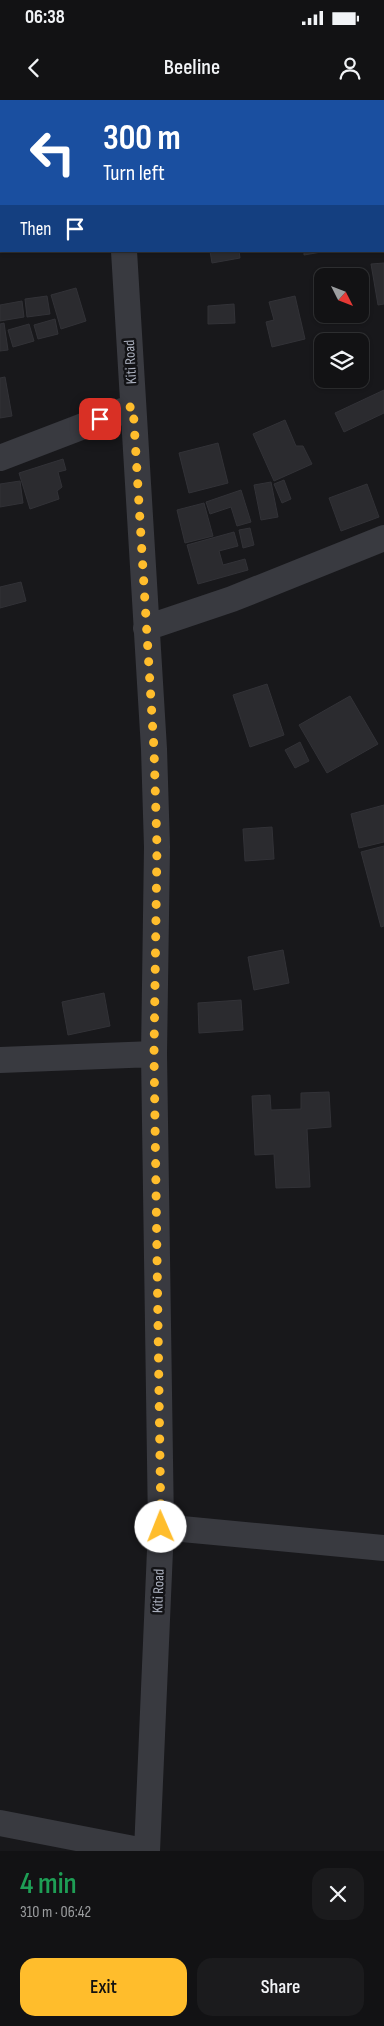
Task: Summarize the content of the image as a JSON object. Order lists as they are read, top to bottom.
{
  "streets": {
    "street": ["Kiti Road"]
  },
  "north": "bottom right",
  "page": {
    "status": "06:38",
    "header": "Beeline",
    "turn": ["300 m", "Turn left"],
    "then": "Then",
    "heading": ["4 min", "310 m · 06:42"],
    "buttons": ["Exit", "Share"]
  }
}
